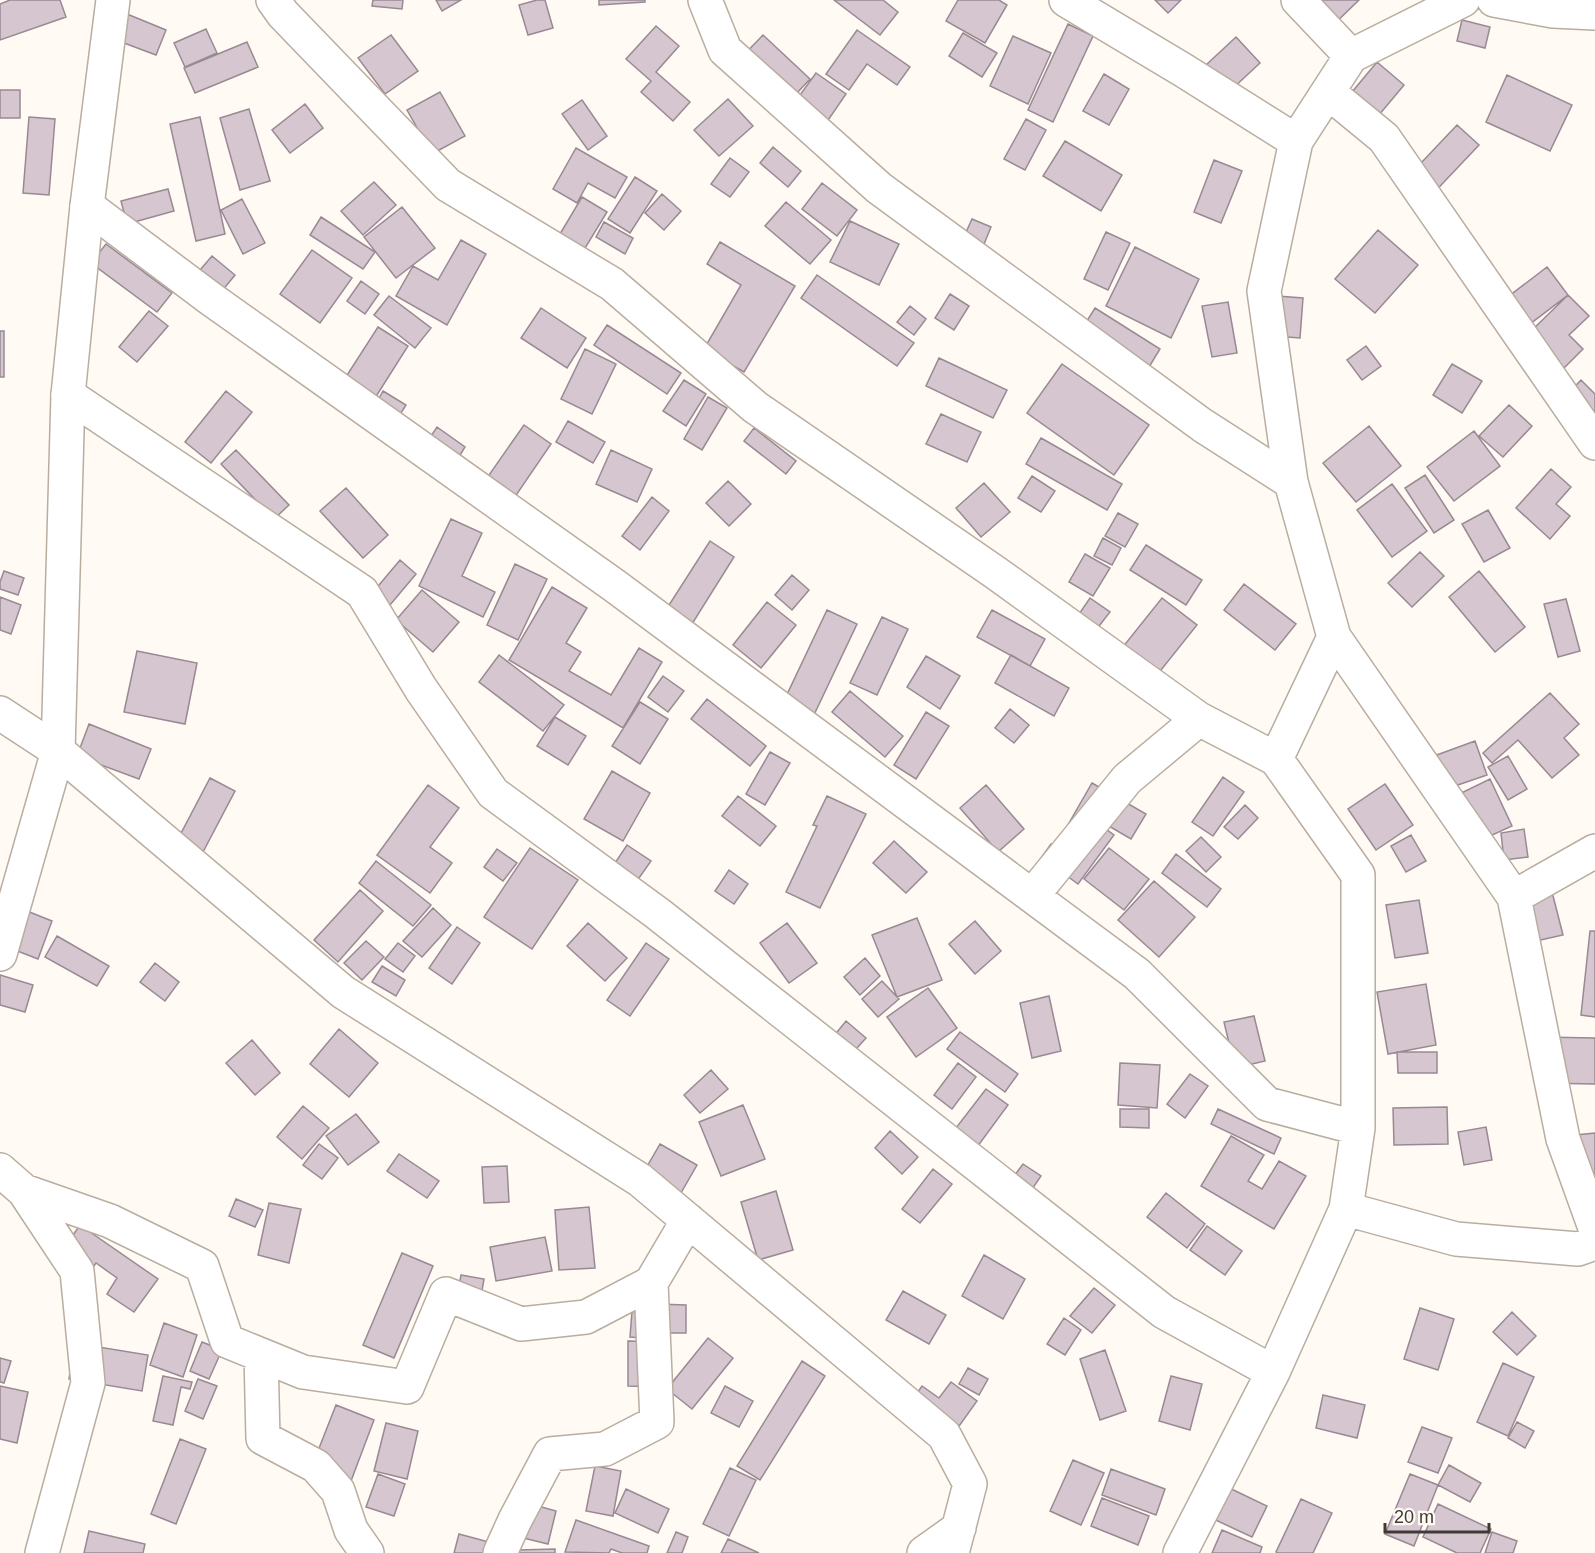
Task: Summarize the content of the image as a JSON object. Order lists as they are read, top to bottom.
{
  "scale_bar": "20 m"
}
